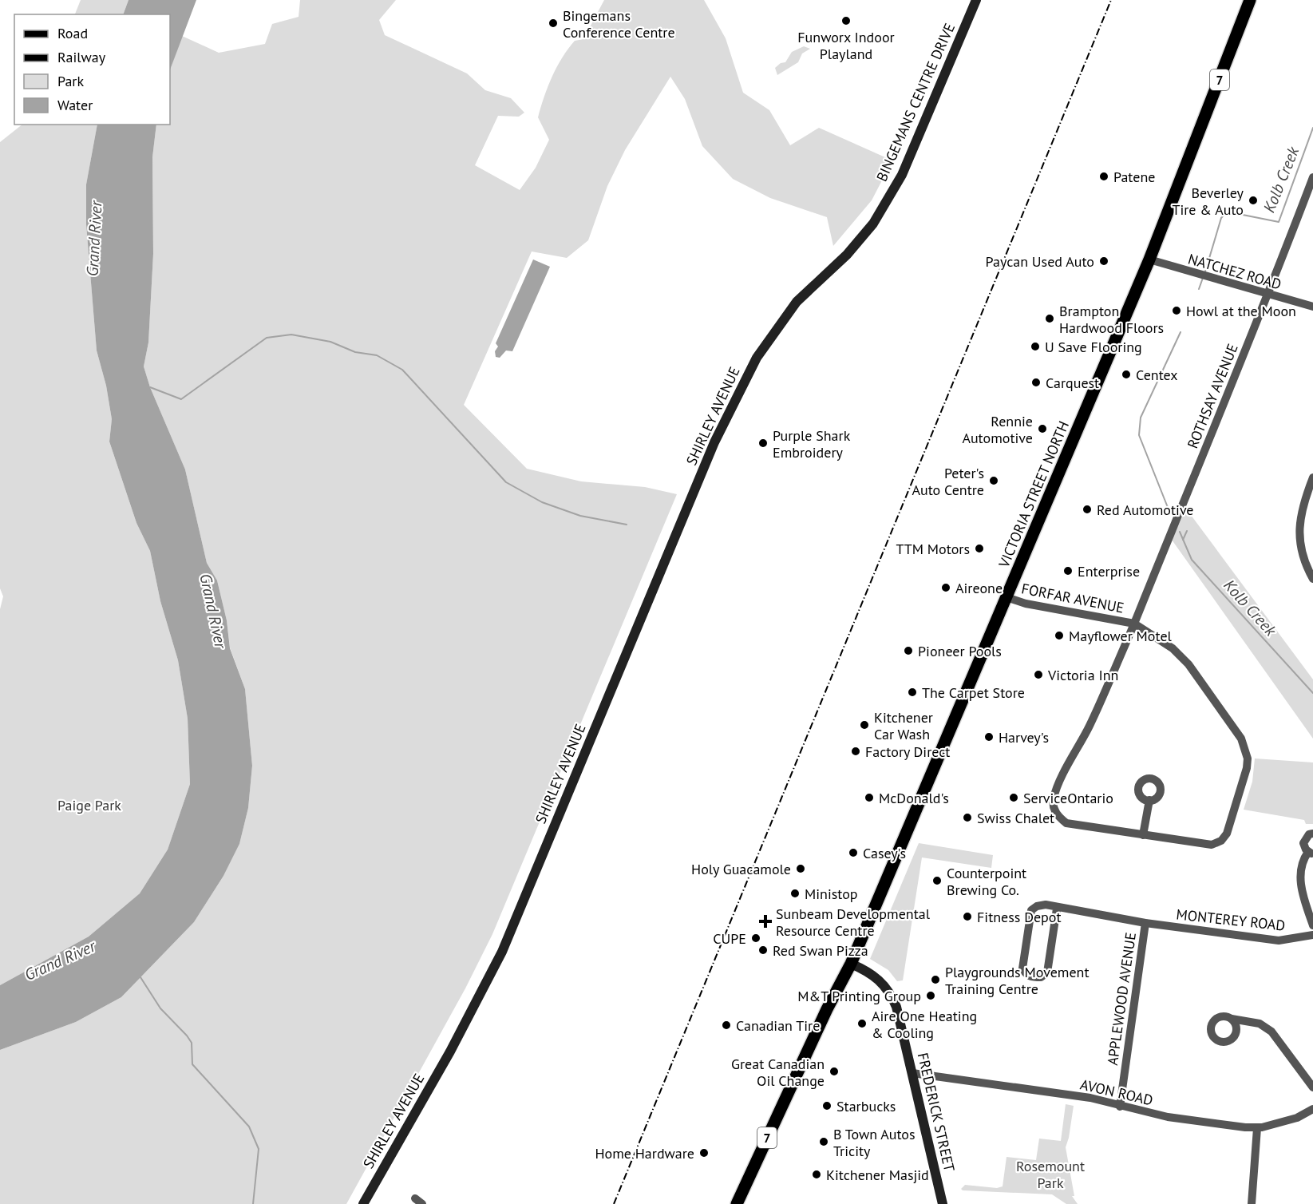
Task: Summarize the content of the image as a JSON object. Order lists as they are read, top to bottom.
{
  "streets": {
    "main road": [
      "7",
      "BINGEMANS CENTRE DRIVE",
      "SHIRLEY AVENUE",
      "VICTORIA STREET NORTH",
      "FREDERICK STREET"
    ],
    "street": [
      "NATCHEZ ROAD",
      "ROTHSAY AVENUE",
      "FORFAR AVENUE",
      "MONTEREY ROAD",
      "APPLEWOOD AVENUE",
      "AVON ROAD"
    ]
  },
  "crossings": [
    ["BINGEMANS CENTRE DRIVE", "SHIRLEY AVENUE"],
    ["NATCHEZ ROAD", "ROTHSAY AVENUE"],
    ["NATCHEZ ROAD", "VICTORIA STREET NORTH"],
    ["ROTHSAY AVENUE", "FORFAR AVENUE"],
    ["VICTORIA STREET NORTH", "FORFAR AVENUE"],
    ["VICTORIA STREET NORTH", "FREDERICK STREET"],
    ["MONTEREY ROAD", "APPLEWOOD AVENUE"],
    ["APPLEWOOD AVENUE", "AVON ROAD"],
    ["AVON ROAD", "FREDERICK STREET"]
  ],
  "water": ["Kolb Creek", "Grand River"],
  "parks": ["Paige Park", "Rosemount Park"],
  "places": {
    "other": [
      "Funworx Indoor Playland",
      "Bingemans Conference Centre",
      "Patene",
      "Beverley Tire & Auto",
      "Paycan Used Auto",
      "Howl at the Moon",
      "Brampton Hardwood Floors",
      "U Save Flooring",
      "Centex",
      "Carquest",
      "Rennie Automotive",
      "Purple Shark Embroidery",
      "Peter's Auto Centre",
      "Red Automotive",
      "TTM Motors",
      "Enterprise",
      "Aireone",
      "Mayflower Motel",
      "Pioneer Pools",
      "Victoria Inn",
      "The Carpet Store",
      "Kitchener Car Wash",
      "Harvey's",
      "Factory Direct",
      "McDonald's",
      "ServiceOntario",
      "Swiss Chalet",
      "Casey's",
      "Holy Guacamole",
      "Counterpoint Brewing Co.",
      "Ministop",
      "Fitness Depot",
      "CUPE",
      "Red Swan Pizza",
      "Playgrounds Movement Training Centre",
      "M&T Printing Group",
      "Aire One Heating & Cooling",
      "Canadian Tire",
      "Great Canadian Oil Change",
      "Starbucks",
      "B Town Autos Tricity",
      "Home Hardware",
      "Kitchener Masjid"
    ],
    "health": ["Sunbeam Developmental Resource Centre"]
  },
  "legend": [
    "Road",
    "Railway",
    "Park",
    "Water"
  ]
}
